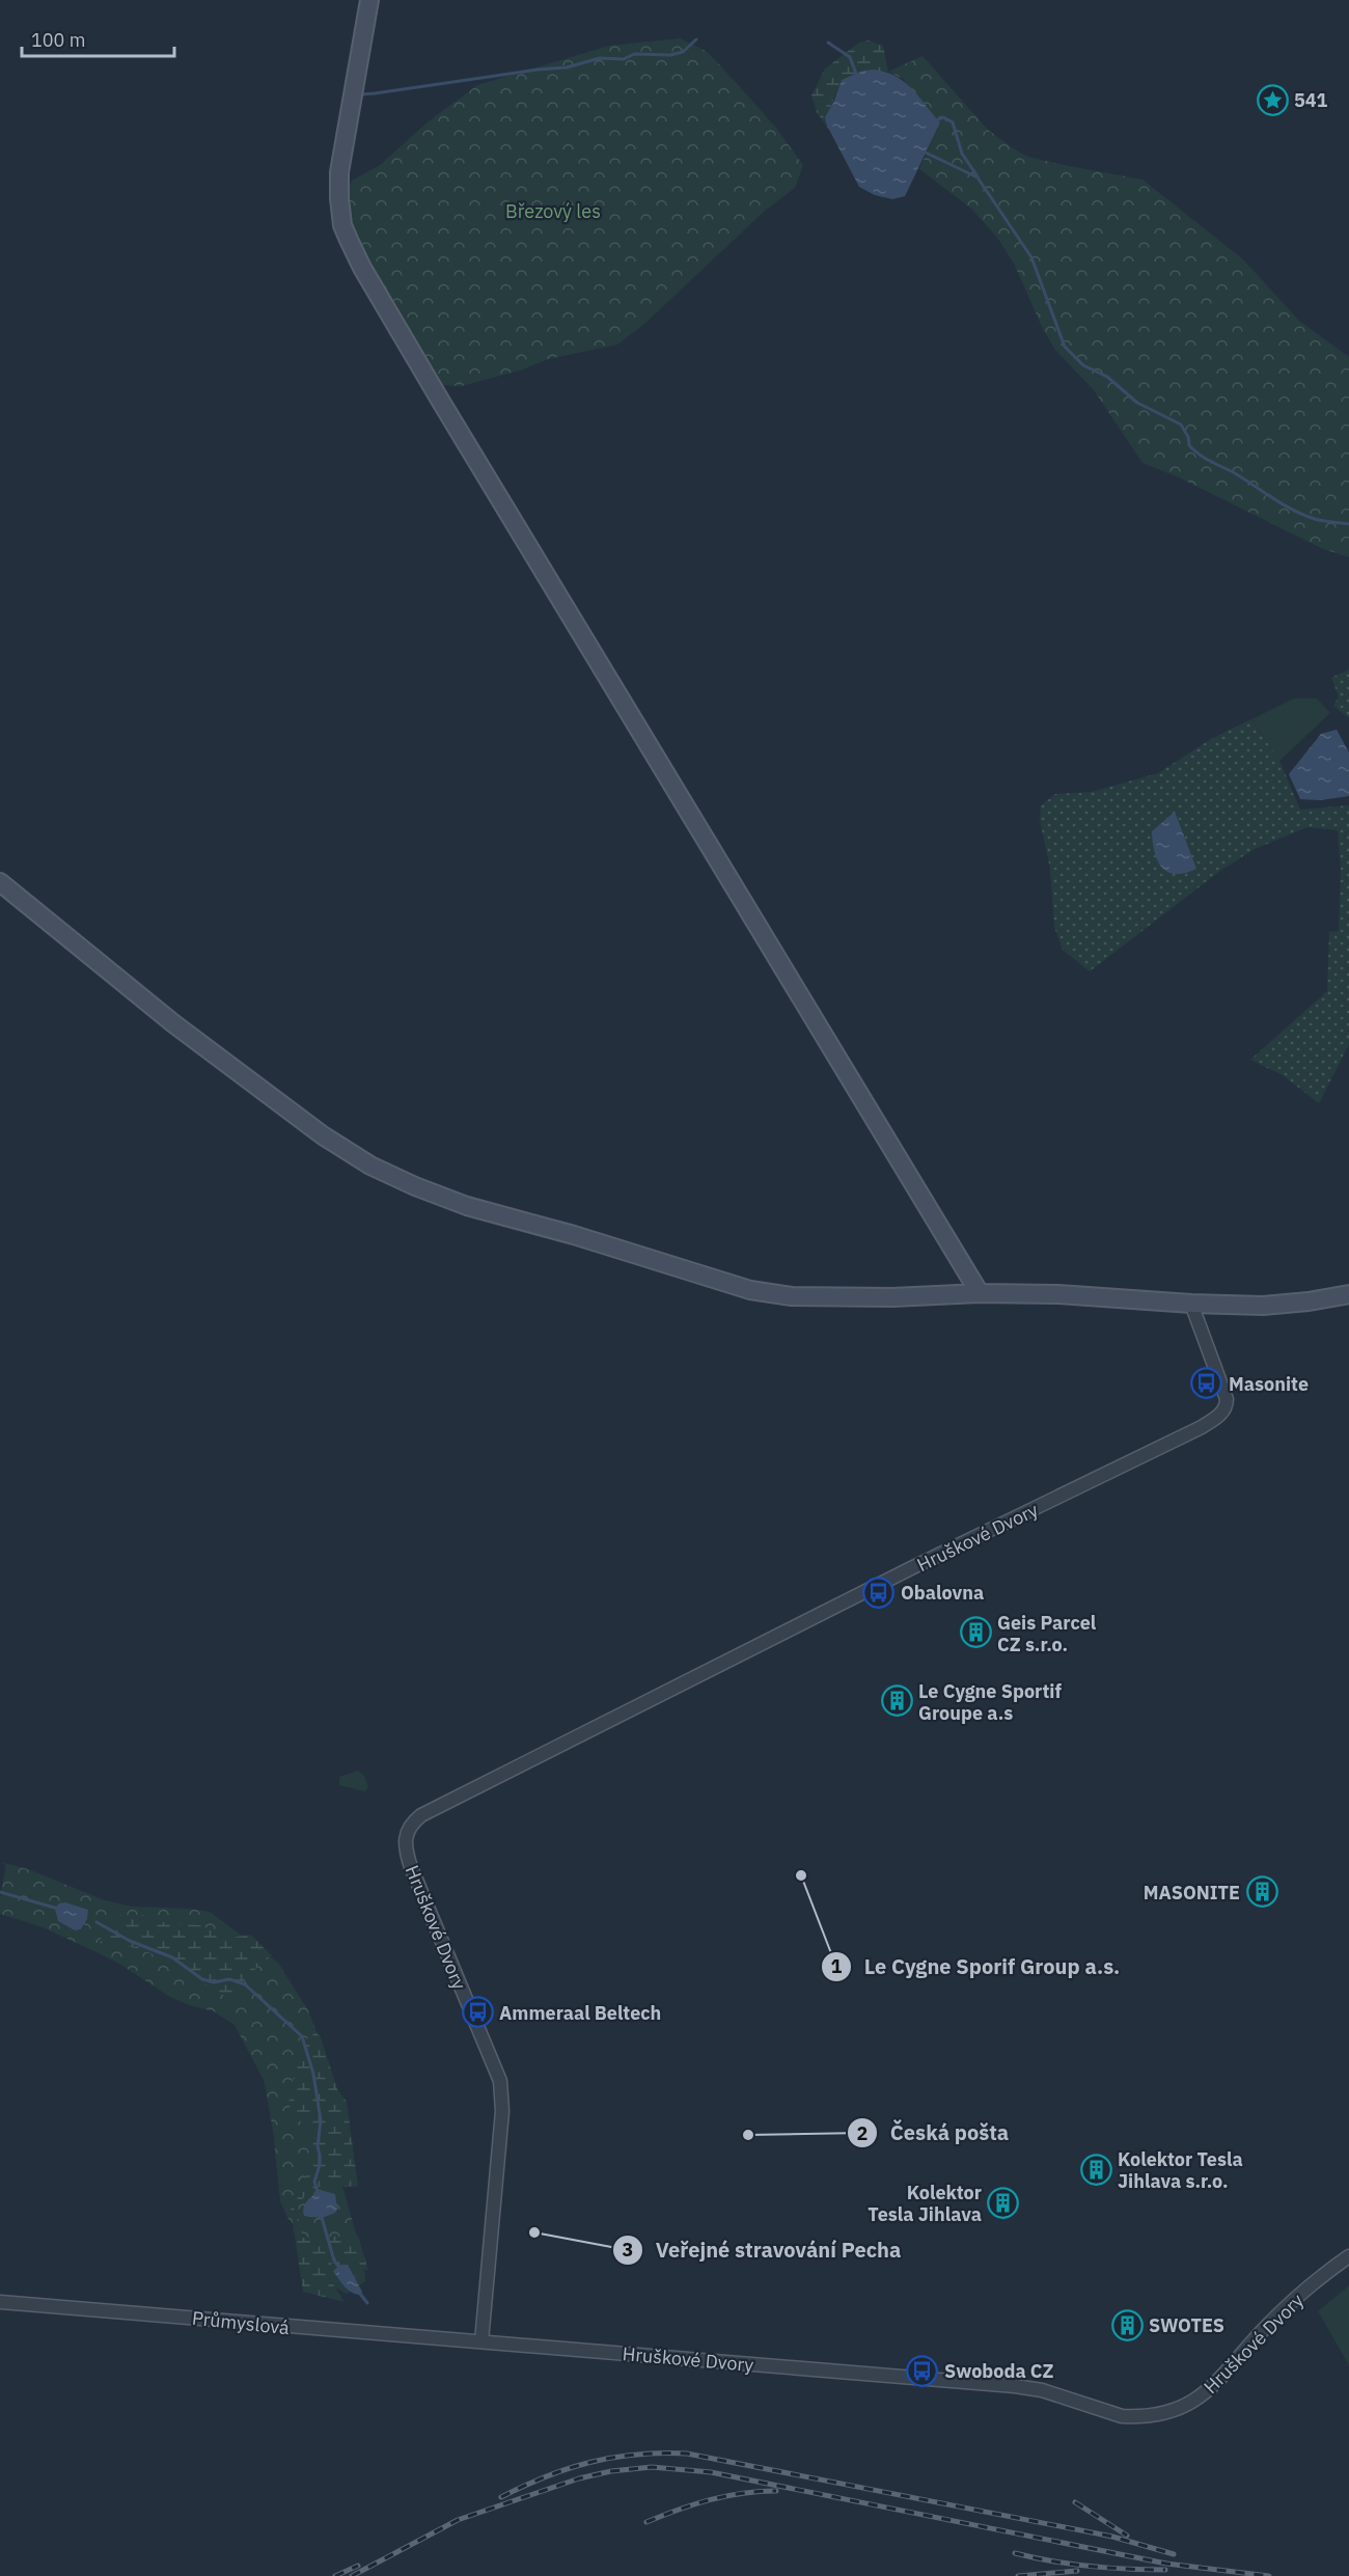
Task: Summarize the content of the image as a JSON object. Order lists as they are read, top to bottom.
{
  "streets": {
    "street": ["Hruškové Dvory", "Průmyslová"]
  },
  "crossings": [
    ["Hruškové Dvory", "Průmyslová"]
  ],
  "parks": ["Březový les"],
  "places": {
    "place": ["541"],
    "bus stop": [
      "Masonite",
      "Obalovna",
      "Ammeraal Beltech",
      "Swoboda CZ"
    ],
    "building": [
      "Geis Parcel CZ s.r.o.",
      "Le Cygne Sportif Groupe a.s",
      "MASONITE",
      "Kolektor Tesla Jihlava s.r.o.",
      "Kolektor Tesla Jihlava",
      "SWOTES"
    ],
    "other": ["Le Cygne Sporif Group a.s.", "Česká pošta", "Veřejné stravování Pecha"]
  },
  "scale_bar": "100 m"
}
